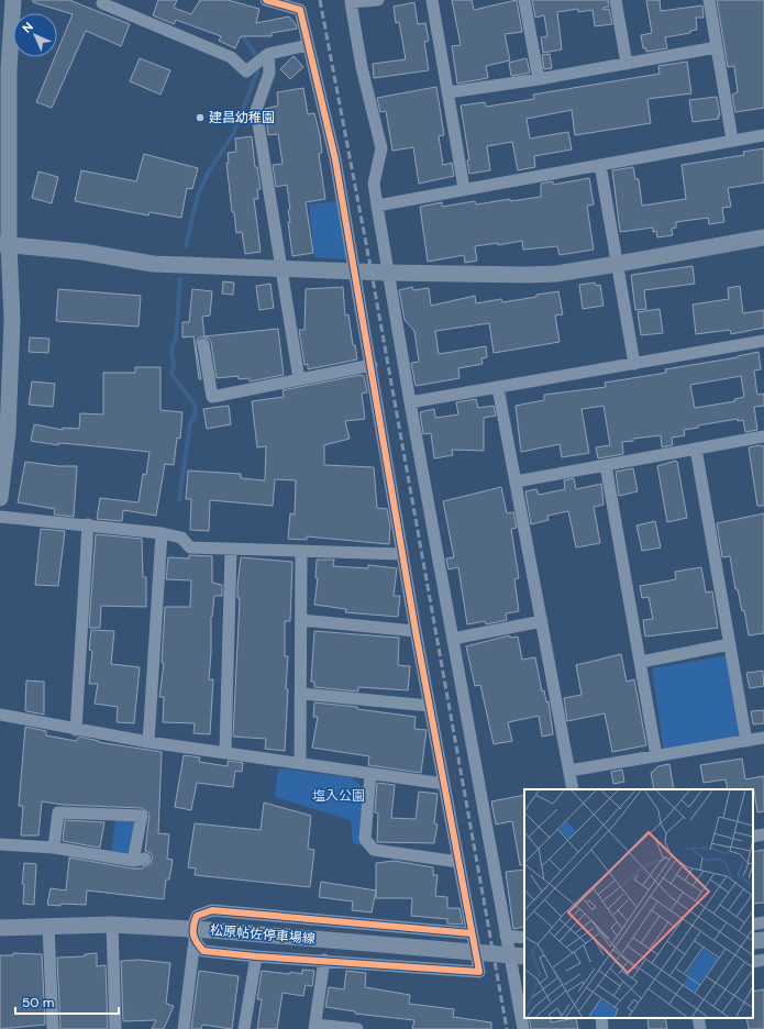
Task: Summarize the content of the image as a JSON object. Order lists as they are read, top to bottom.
{
  "streets": {
    "street": ["松原帖佐停車場線"]
  },
  "parks": ["塩入公園"],
  "places": ["建昌幼稚園"],
  "scale_bar": "50 m",
  "north": "top left"
}
